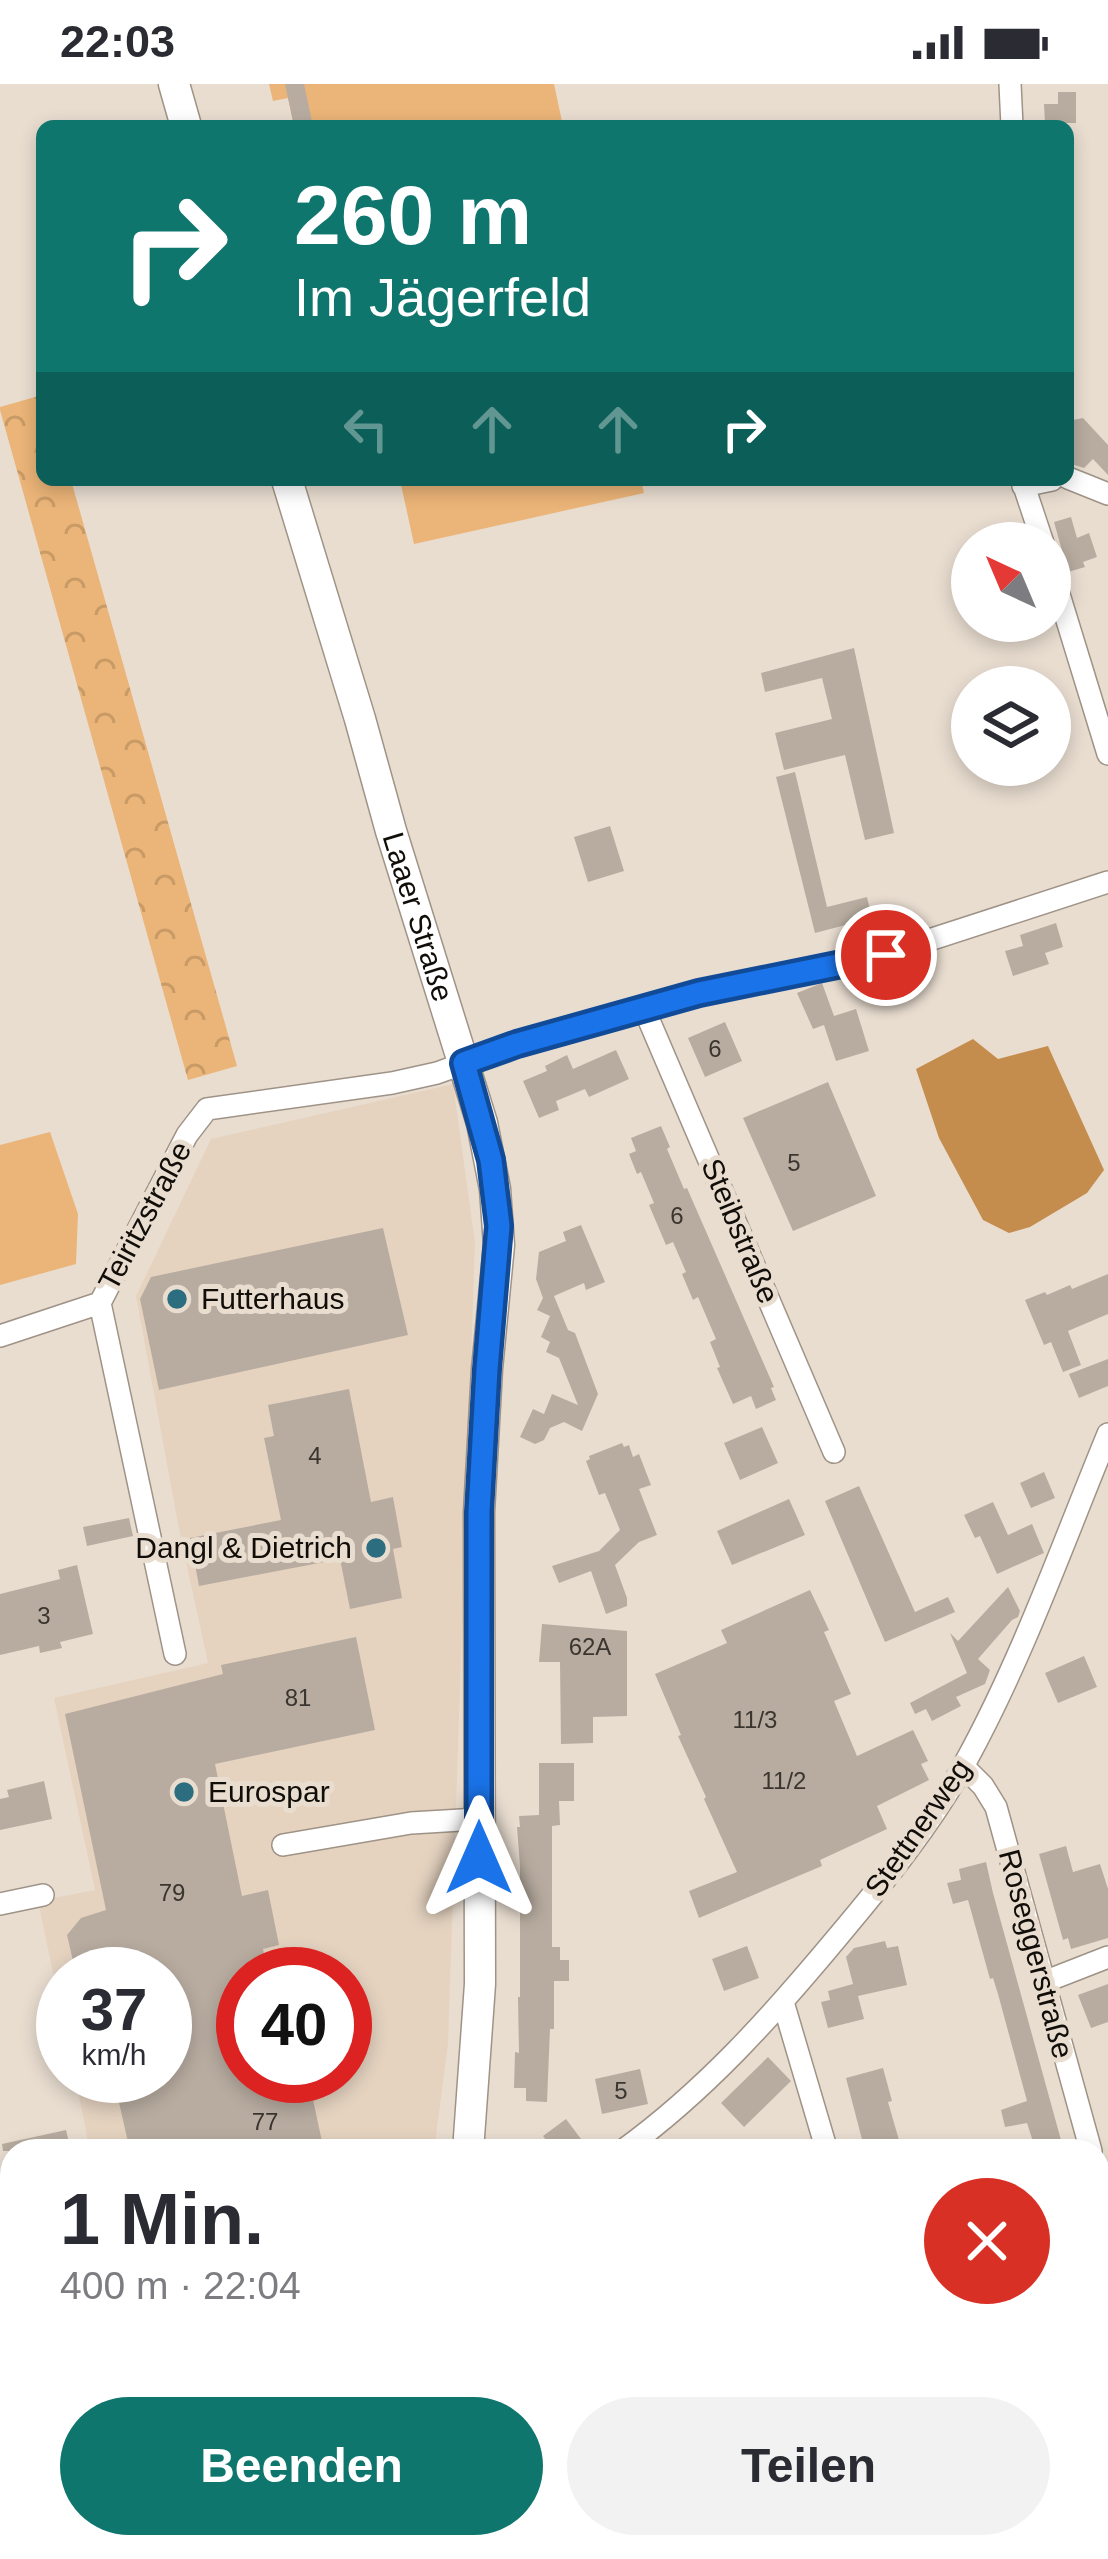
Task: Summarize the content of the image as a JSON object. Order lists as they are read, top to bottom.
{
  "streets": {
    "street": [
      "Laaer Straße",
      "Teiritzstraße",
      "Steibstraße",
      "Stettnerweg",
      "Roseggerstraße"
    ]
  },
  "crossings": [
    ["Laaer Straße", "Teiritzstraße"],
    ["Stettnerweg", "Roseggerstraße"]
  ],
  "places": ["Futterhaus", "Dangl & Dietrich", "Eurospar"],
  "house_numbers": [
    "6",
    "5",
    "6",
    "4",
    "3",
    "62A",
    "81",
    "11/3",
    "11/2",
    "79",
    "5",
    "77"
  ],
  "north": "top left",
  "page": {
    "status": "22:03",
    "turn": ["260 m", "Im Jägerfeld"],
    "speed": "37 km/h",
    "limit": "40",
    "heading": ["1 Min.", "400 m · 22:04"],
    "buttons": ["Beenden", "Teilen"]
  }
}
